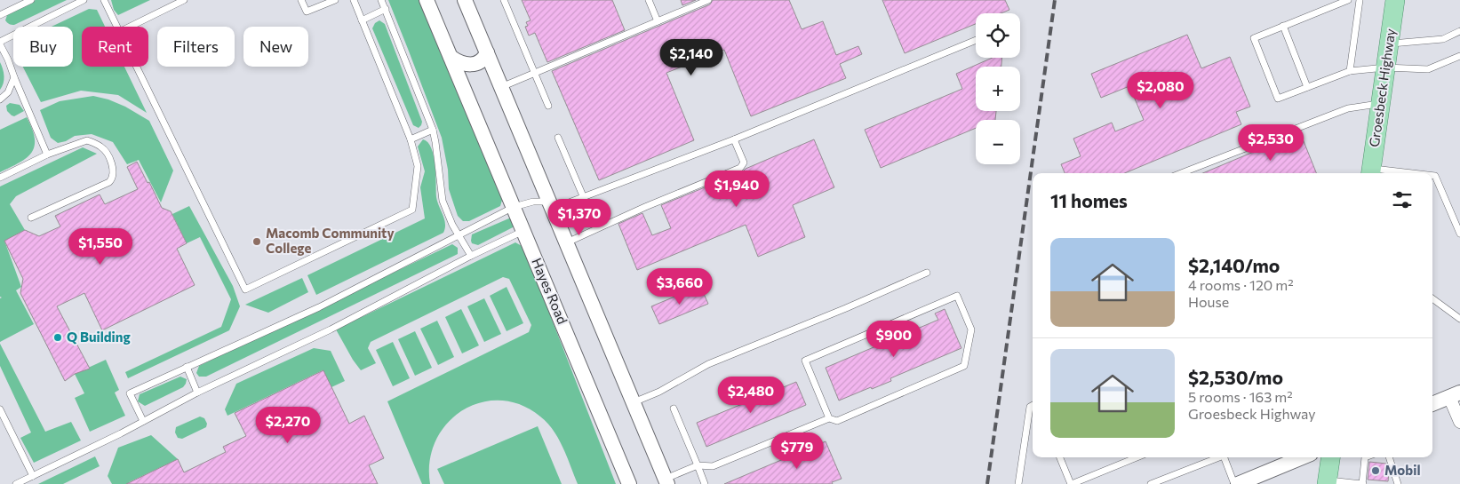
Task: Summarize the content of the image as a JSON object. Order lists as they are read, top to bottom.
{
  "streets": {
    "main road": ["Groesbeck Highway"],
    "street": ["Hayes Road"]
  },
  "places": ["Macomb Community College", "Q Building", "Mobil"],
  "page": {
    "map_buttons": ["+", "−"],
    "chip": [
      "Buy",
      "Rent",
      "Filters",
      "New"
    ],
    "price": [
      "$2,140",
      "$2,080",
      "$2,530",
      "$1,940",
      "$1,370",
      "$1,550",
      "$3,660",
      "$900",
      "$2,480",
      "$2,270",
      "$779"
    ],
    "heading": "11 homes",
    "list": [
      {
        "name": "$2,140/mo",
        "note": "4 rooms · 120 m² · House"
      },
      {
        "name": "$2,530/mo",
        "note": "5 rooms · 163 m² · Groesbeck Highway"
      }
    ]
  }
}
